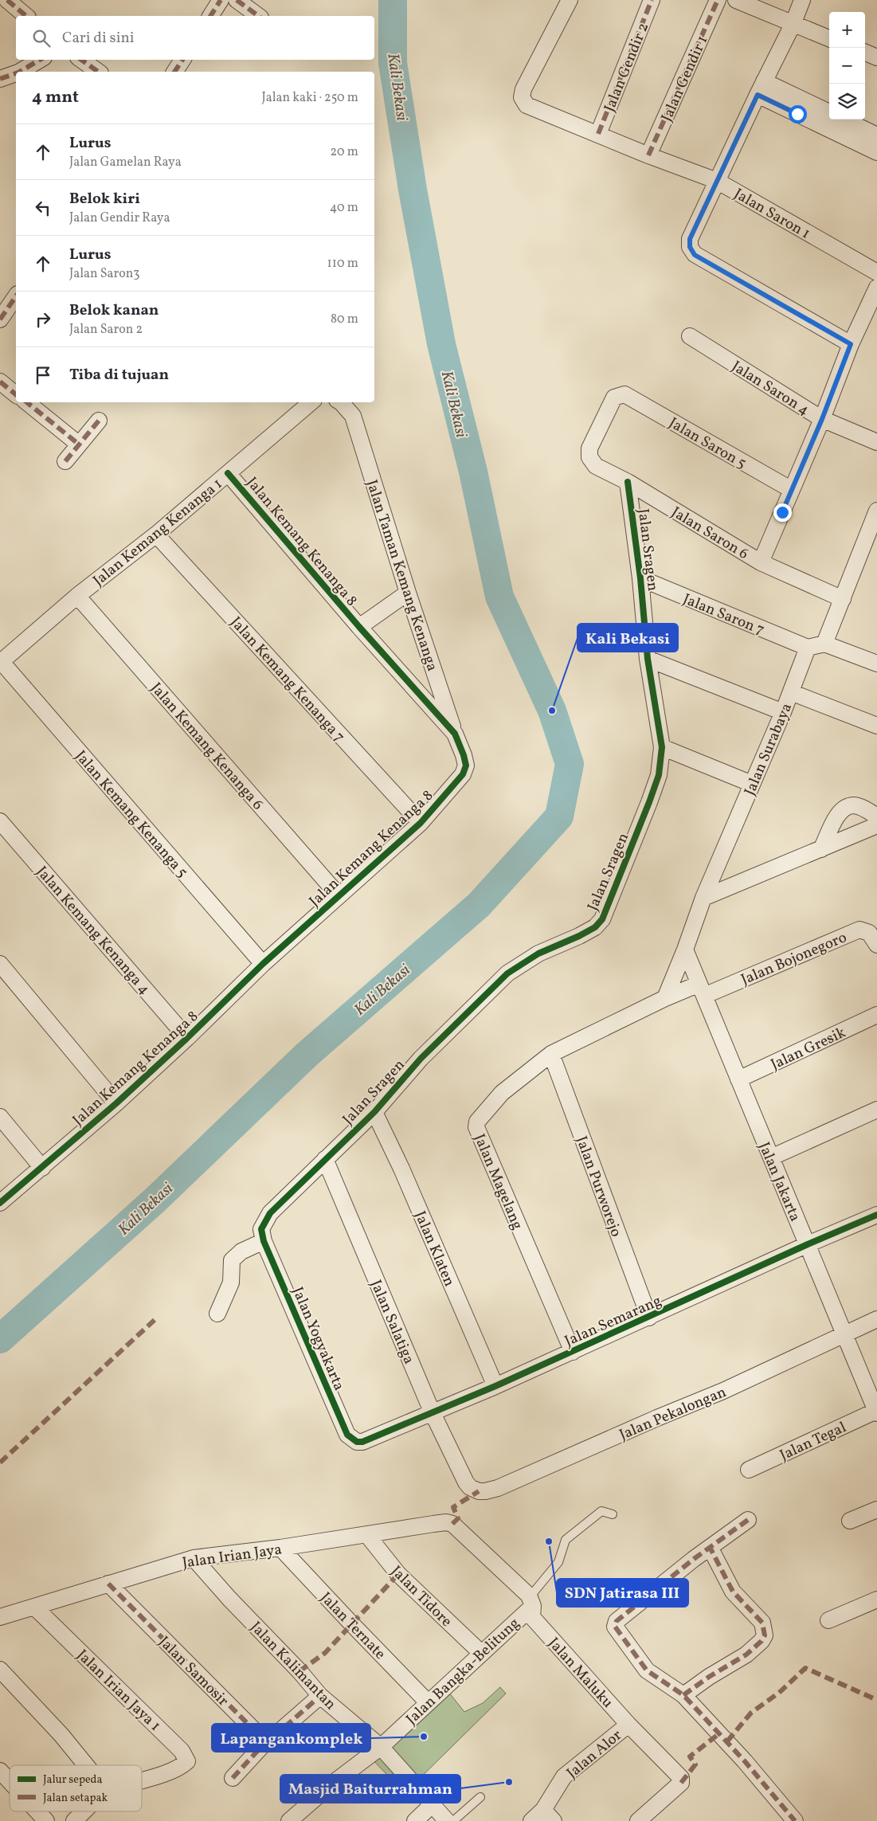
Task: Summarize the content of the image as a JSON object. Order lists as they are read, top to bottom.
{
  "streets": {
    "street": [
      "Jalan Gendir 2",
      "Jalan Gendir 1",
      "Jalan Saron 1",
      "Jalan Saron 4",
      "Jalan Saron 5",
      "Jalan Kemang Kenanga 1",
      "Jalan Saron 6",
      "Jalan Kemang Kenanga 8",
      "Jalan Sragen",
      "Jalan Taman Kemang Kenanga",
      "Jalan Saron 7",
      "Jalan Kemang Kenanga 7",
      "Jalan Kemang Kenanga 6",
      "Jalan Surabaya",
      "Jalan Kemang Kenanga 5",
      "Jalan Kemang Kenanga 4",
      "Jalan Bojonegoro",
      "Jalan Gresik",
      "Jalan Magelang",
      "Jalan Jakarta",
      "Jalan Purworejo",
      "Jalan Klaten",
      "Jalan Semarang",
      "Jalan Salatiga",
      "Jalan Yogyakarta",
      "Jalan Pekalongan",
      "Jalan Tegal",
      "Jalan Irian Jaya",
      "Jalan Tidore",
      "Jalan Ternate",
      "Jalan Kalimantan",
      "Jalan Samosir",
      "Jalan Bangka-Belitung",
      "Jalan Maluku",
      "Jalan Irian Jaya 1",
      "Jalan Alor"
    ]
  },
  "crossings": [
    ["Jalan Gendir 2", "Jalan Saron 1"],
    ["Jalan Gendir 1", "Jalan Saron 1"],
    ["Jalan Saron 5", "Jalan Saron 6"],
    ["Jalan Kemang Kenanga 1", "Jalan Kemang Kenanga 8"],
    ["Jalan Kemang Kenanga 1", "Jalan Kemang Kenanga 7"],
    ["Jalan Kemang Kenanga 1", "Jalan Kemang Kenanga 6"],
    ["Jalan Kemang Kenanga 1", "Jalan Kemang Kenanga 5"],
    ["Jalan Saron 6", "Jalan Sragen"],
    ["Jalan Kemang Kenanga 8", "Jalan Taman Kemang Kenanga"],
    ["Jalan Kemang Kenanga 8", "Jalan Kemang Kenanga 7"],
    ["Jalan Kemang Kenanga 8", "Jalan Kemang Kenanga 6"],
    ["Jalan Kemang Kenanga 8", "Jalan Kemang Kenanga 5"],
    ["Jalan Kemang Kenanga 8", "Jalan Kemang Kenanga 4"],
    ["Jalan Sragen", "Jalan Saron 7"],
    ["Jalan Sragen", "Jalan Klaten"],
    ["Jalan Sragen", "Jalan Salatiga"],
    ["Jalan Sragen", "Jalan Yogyakarta"],
    ["Jalan Saron 7", "Jalan Surabaya"],
    ["Jalan Surabaya", "Jalan Magelang"],
    ["Jalan Surabaya", "Jalan Jakarta"],
    ["Jalan Bojonegoro", "Jalan Magelang"],
    ["Jalan Bojonegoro", "Jalan Jakarta"],
    ["Jalan Gresik", "Jalan Jakarta"],
    ["Jalan Magelang", "Jalan Jakarta"],
    ["Jalan Magelang", "Jalan Purworejo"],
    ["Jalan Magelang", "Jalan Semarang"],
    ["Jalan Jakarta", "Jalan Semarang"],
    ["Jalan Jakarta", "Jalan Pekalongan"],
    ["Jalan Jakarta", "Jalan Tegal"],
    ["Jalan Purworejo", "Jalan Semarang"],
    ["Jalan Klaten", "Jalan Semarang"],
    ["Jalan Semarang", "Jalan Salatiga"],
    ["Jalan Semarang", "Jalan Yogyakarta"],
    ["Jalan Salatiga", "Jalan Pekalongan"],
    ["Jalan Irian Jaya", "Jalan Tidore"],
    ["Jalan Irian Jaya", "Jalan Ternate"],
    ["Jalan Irian Jaya", "Jalan Kalimantan"],
    ["Jalan Irian Jaya", "Jalan Samosir"],
    ["Jalan Irian Jaya", "Jalan Maluku"],
    ["Jalan Irian Jaya", "Jalan Irian Jaya 1"],
    ["Jalan Tidore", "Jalan Bangka-Belitung"],
    ["Jalan Ternate", "Jalan Bangka-Belitung"],
    ["Jalan Kalimantan", "Jalan Bangka-Belitung"],
    ["Jalan Bangka-Belitung", "Jalan Maluku"],
    ["Jalan Maluku", "Jalan Alor"]
  ],
  "water": ["Kali Bekasi"],
  "places": [
    "Kali Bekasi",
    "SDN Jatirasa III",
    "Lapangankomplek",
    "Masjid Baiturrahman"
  ],
  "legend": ["Jalur sepeda", "Jalan setapak"],
  "page": {
    "map_buttons": ["+", "−"],
    "search": "Cari di sini",
    "heading": ["4 mnt", "Jalan kaki · 250 m"],
    "list": [
      ["Lurus", "Jalan Gamelan Raya", "20 m"],
      ["Belok kiri", "Jalan Gendir Raya", "40 m"],
      ["Lurus", "Jalan Saron3", "110 m"],
      ["Belok kanan", "Jalan Saron 2", "80 m"],
      "Tiba di tujuan"
    ]
  }
}
